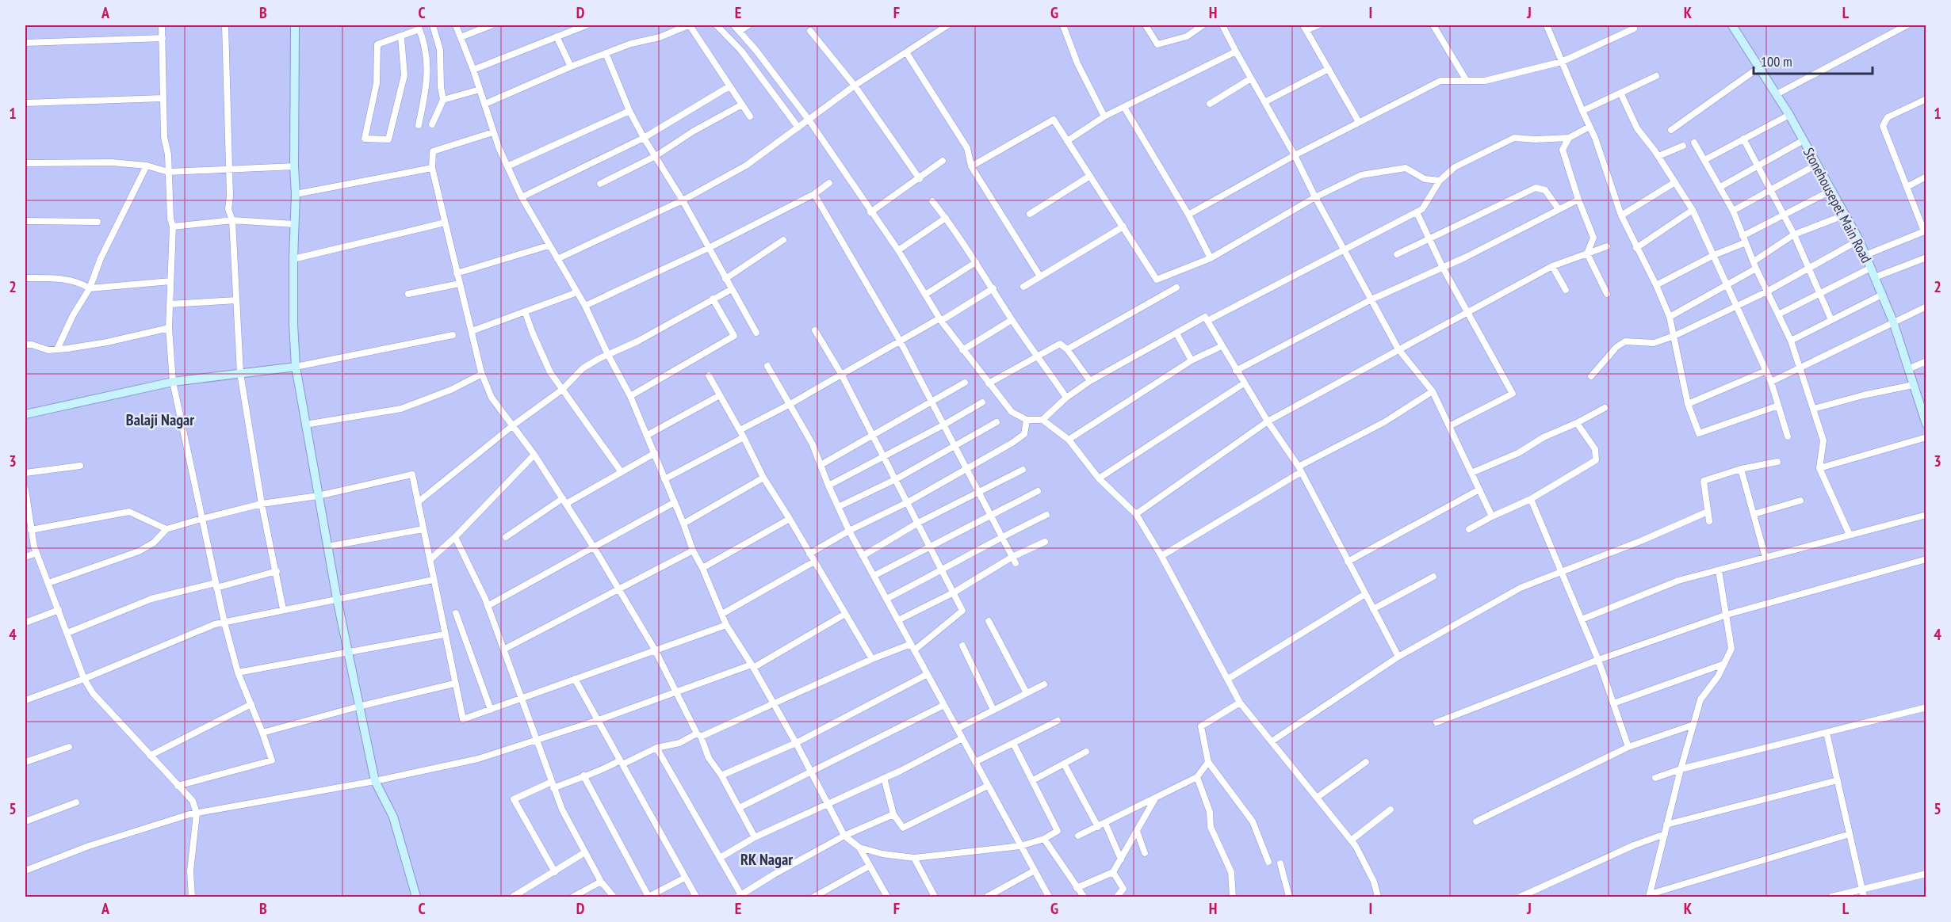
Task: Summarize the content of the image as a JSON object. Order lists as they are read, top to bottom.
{
  "streets": {
    "street": ["Stonehousepet Main Road"]
  },
  "districts": ["Balaji Nagar", "RK Nagar"],
  "scale_bar": "100 m",
  "grid": {
    "columns": [
      "A",
      "B",
      "C",
      "D",
      "E",
      "F",
      "G",
      "H",
      "I",
      "J",
      "K",
      "L"
    ],
    "rows": [
      "1",
      "2",
      "3",
      "4",
      "5"
    ]
  }
}
